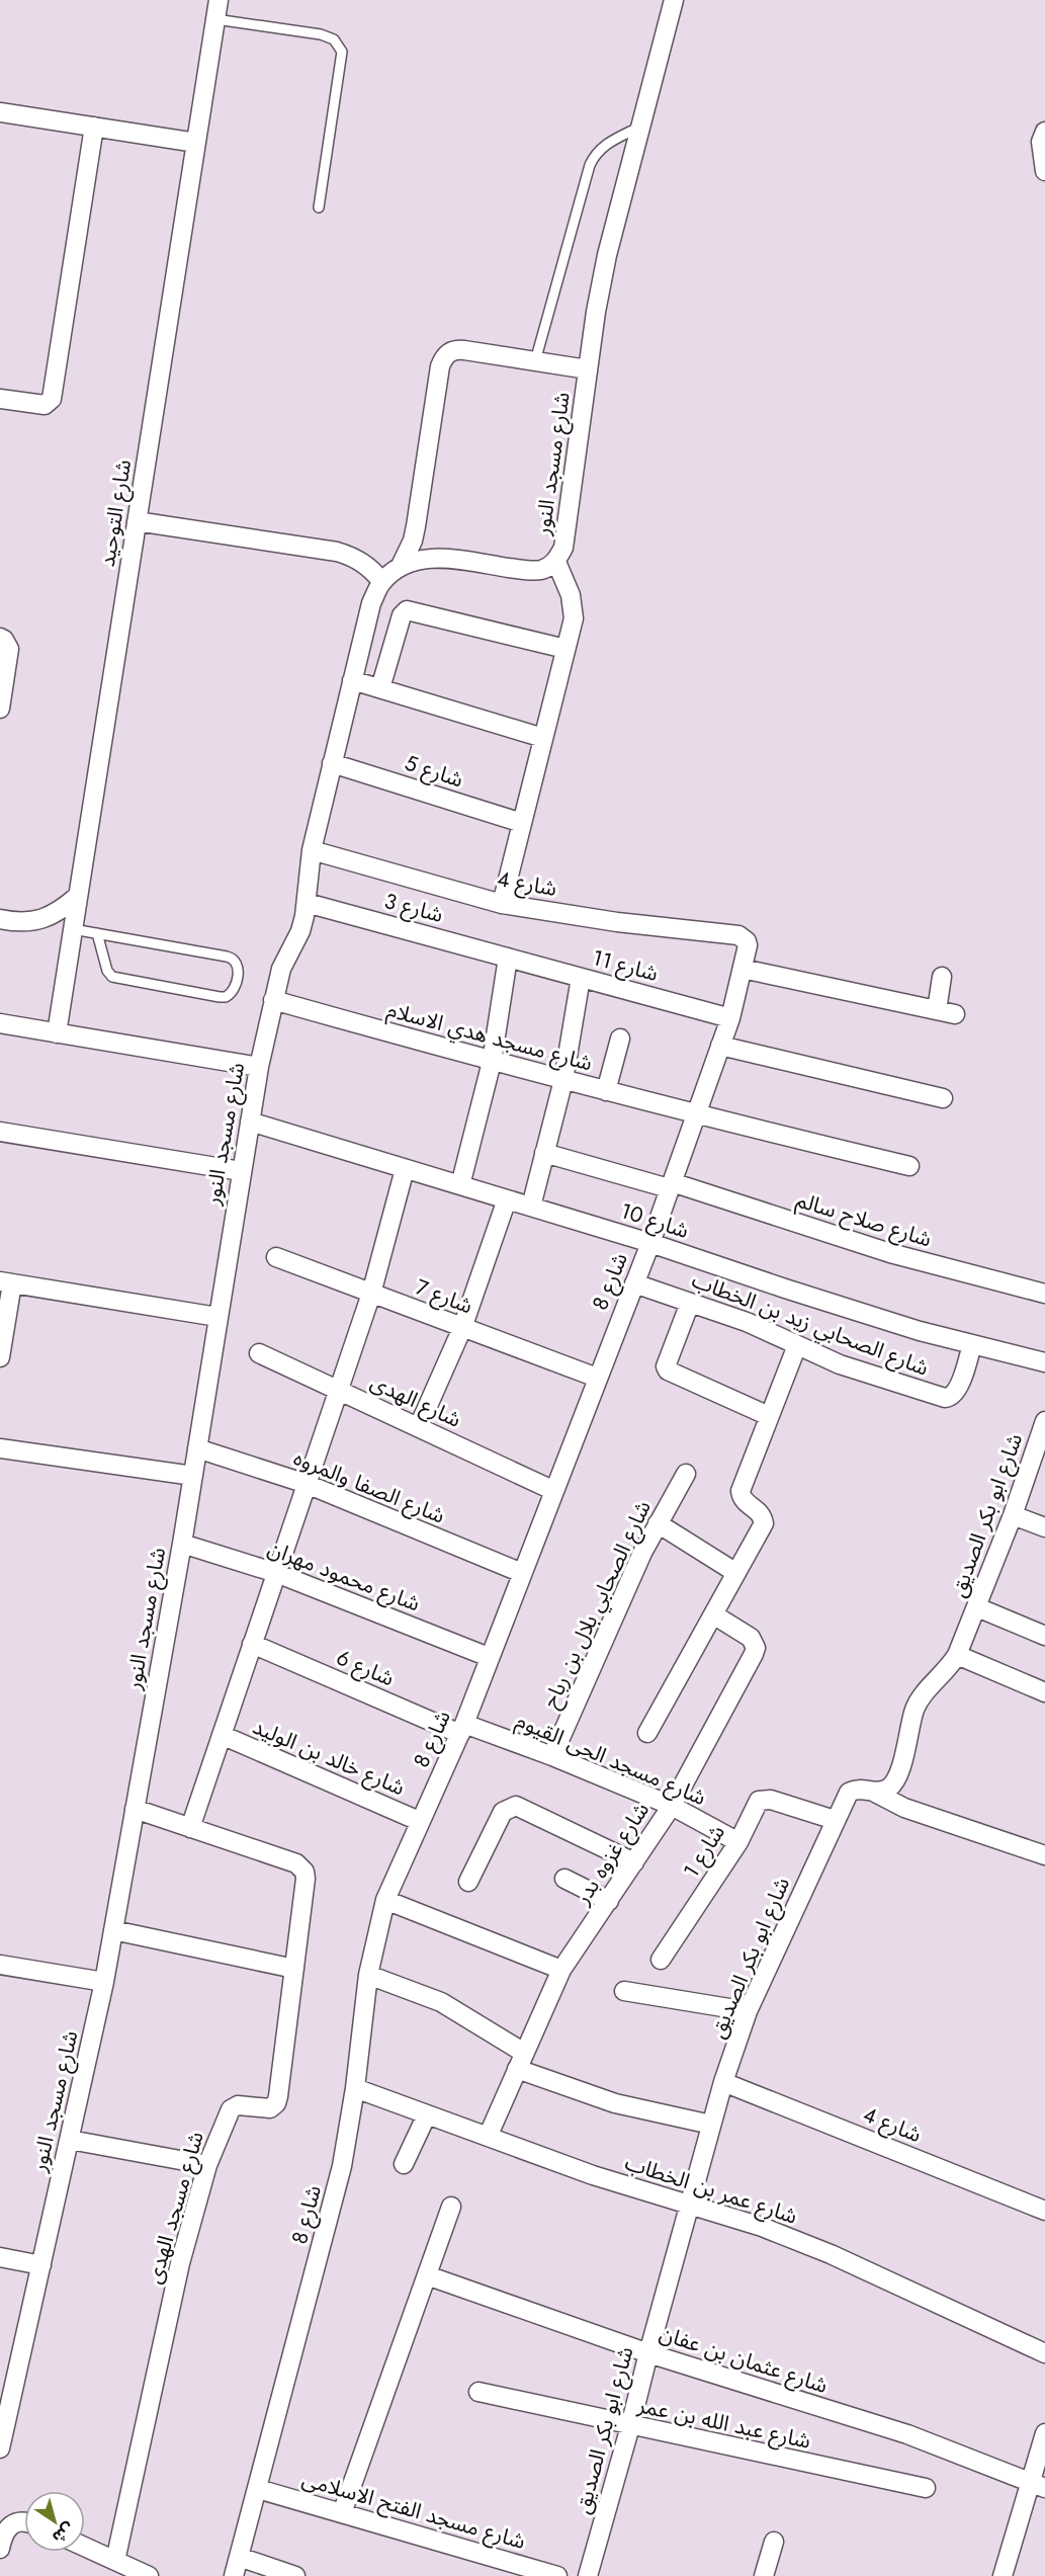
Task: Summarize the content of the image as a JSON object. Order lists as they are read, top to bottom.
{
  "streets": {
    "street": [
      "شارع مسجد النور",
      "شارع التوحيد",
      "شارع 5",
      "شارع 4",
      "شارع 3",
      "شارع 11",
      "شارع مسجد هدي الاسلام",
      "شارع صلاح سالم",
      "شارع 10",
      "شارع 8",
      "شارع 7",
      "شارع الصحابي زيد بن الخطاب",
      "شارع الهدى",
      "شارع الصفا والمروه",
      "شارع ابو بكر الصديق",
      "شارع محمود مهران",
      "شارع الصحابي بلال بن رباح",
      "شارع 6",
      "شارع خالد بن الوليد",
      "شارع مسجد الحى القيوم",
      "شارع 1",
      "شارع غزوه بدر",
      "شارع عمر بن الخطاب",
      "شارع مسجد الهدى",
      "شارع عثمان بن عفان",
      "شارع عبد الله بن عمر",
      "شارع مسجد الفتح الاسلامى"
    ]
  },
  "crossings": [
    ["شارع مسجد النور", "شارع 5"],
    ["شارع مسجد النور", "شارع 4"],
    ["شارع مسجد النور", "شارع 3"],
    ["شارع مسجد النور", "شارع مسجد هدي الاسلام"],
    ["شارع مسجد النور", "شارع 10"],
    ["شارع مسجد النور", "شارع الصفا والمروه"],
    ["شارع مسجد النور", "شارع محمود مهران"],
    ["شارع مسجد النور", "شارع مسجد الهدى"],
    ["شارع 4", "شارع 8"],
    ["شارع 4", "شارع ابو بكر الصديق"],
    ["شارع 3", "شارع 11"],
    ["شارع 11", "شارع 8"],
    ["شارع مسجد هدي الاسلام", "شارع 8"],
    ["شارع صلاح سالم", "شارع 10"],
    ["شارع صلاح سالم", "شارع 8"],
    ["شارع 10", "شارع 8"],
    ["شارع 10", "شارع الصحابي زيد بن الخطاب"],
    ["شارع 8", "شارع 7"],
    ["شارع 8", "شارع الصحابي زيد بن الخطاب"],
    ["شارع 8", "شارع الهدى"],
    ["شارع 8", "شارع الصفا والمروه"],
    ["شارع 8", "شارع محمود مهران"],
    ["شارع 8", "شارع 6"],
    ["شارع 8", "شارع خالد بن الوليد"],
    ["شارع 8", "شارع مسجد الحى القيوم"],
    ["شارع 8", "شارع عمر بن الخطاب"],
    ["شارع 8", "شارع مسجد الفتح الاسلامى"],
    ["شارع ابو بكر الصديق", "شارع 1"],
    ["شارع ابو بكر الصديق", "شارع عمر بن الخطاب"],
    ["شارع ابو بكر الصديق", "شارع عثمان بن عفان"],
    ["شارع ابو بكر الصديق", "شارع عبد الله بن عمر"],
    ["شارع الصحابي بلال بن رباح", "شارع مسجد الحى القيوم"],
    ["شارع 6", "شارع مسجد الحى القيوم"],
    ["شارع مسجد الحى القيوم", "شارع 1"],
    ["شارع مسجد الحى القيوم", "شارع غزوه بدر"],
    ["شارع غزوه بدر", "شارع عمر بن الخطاب"]
  ],
  "north": "bottom right"
}
